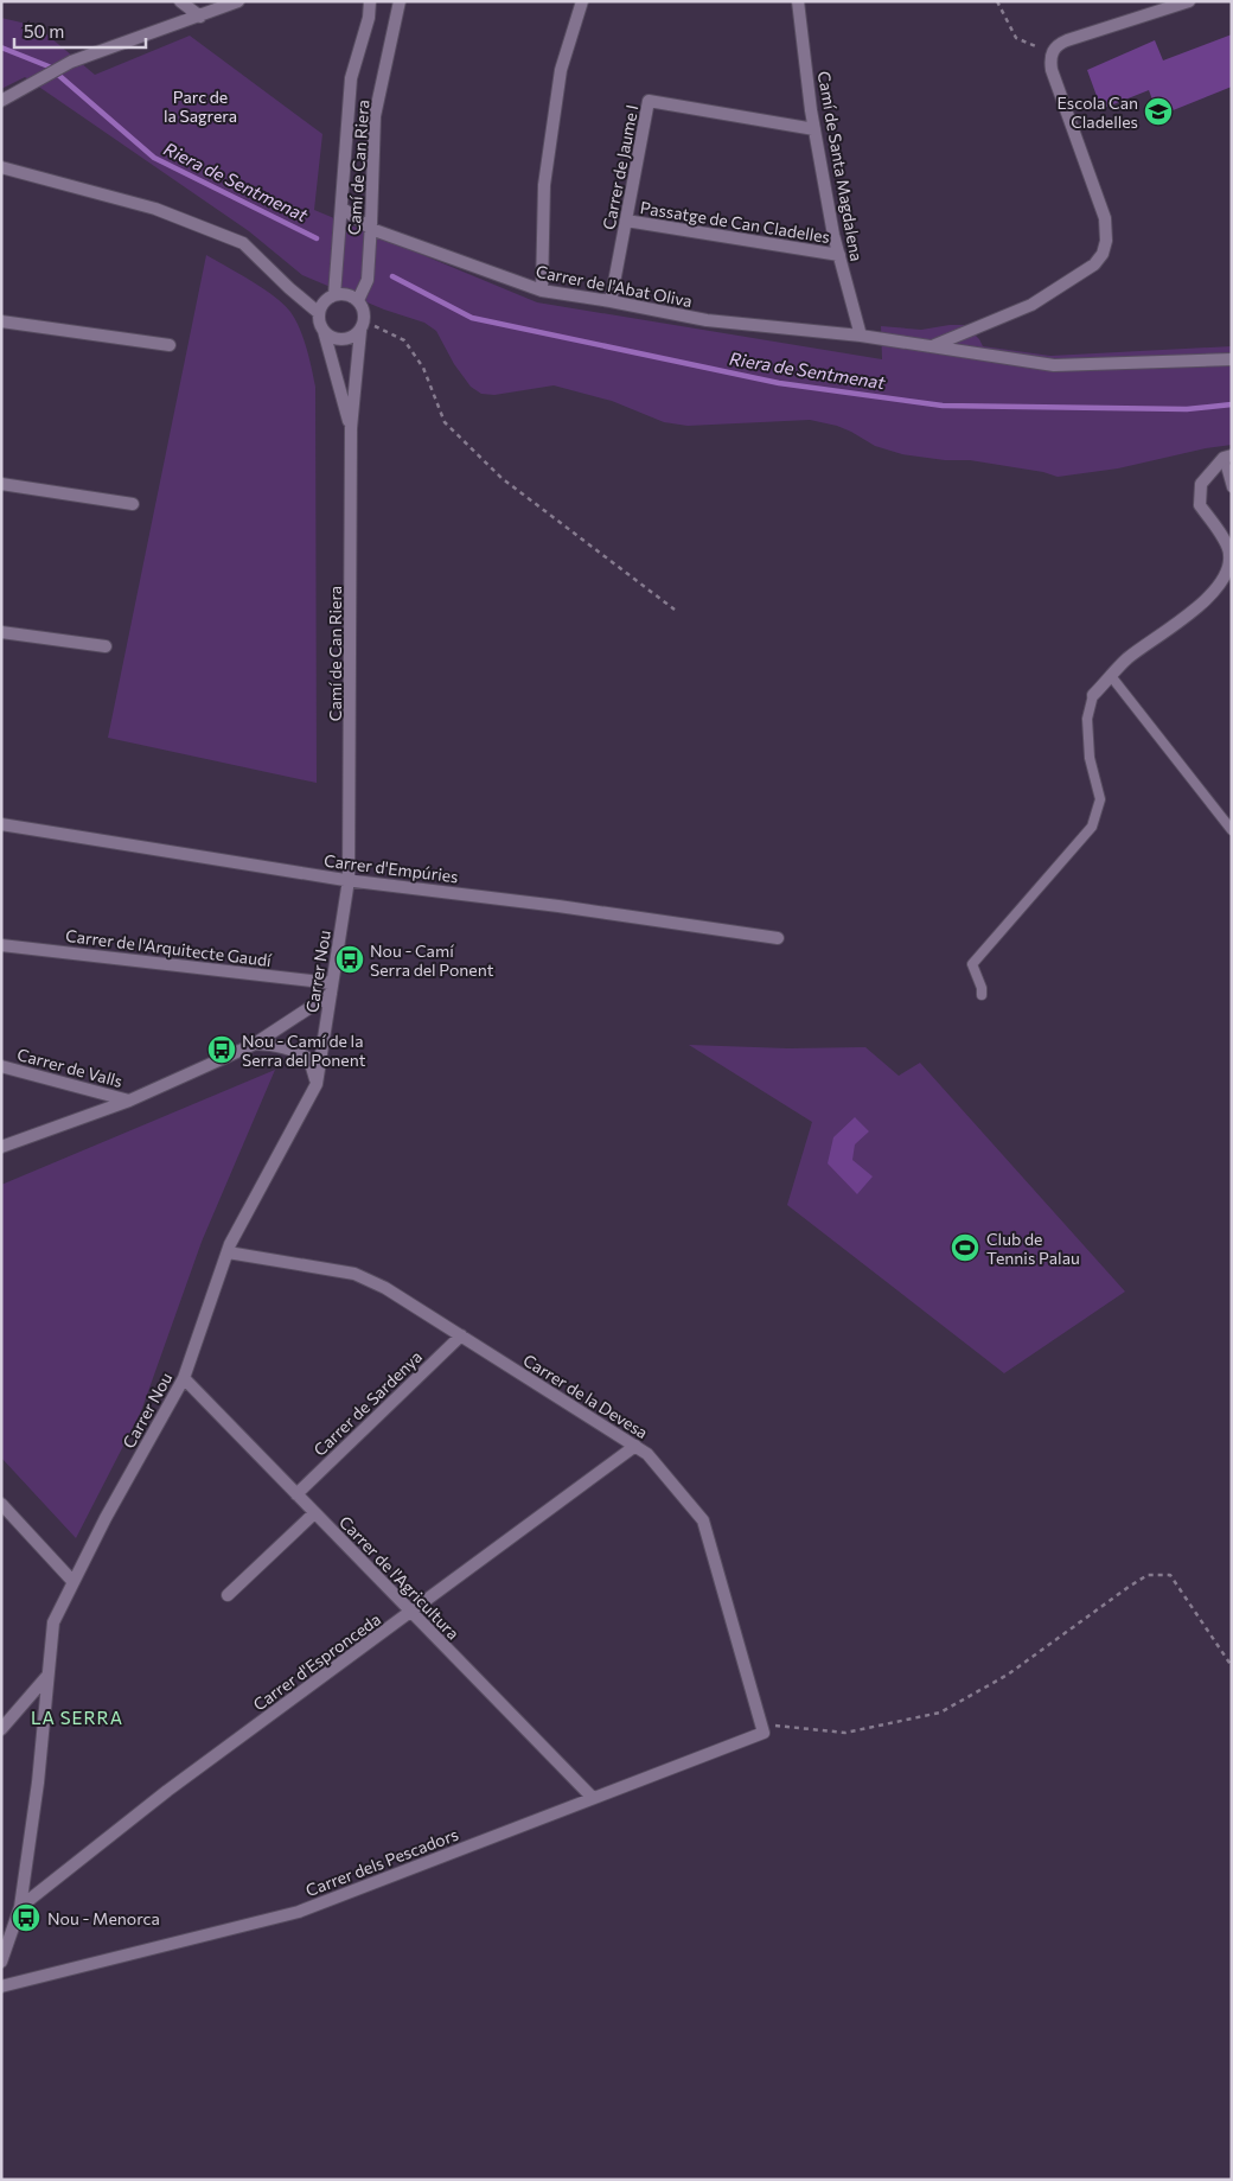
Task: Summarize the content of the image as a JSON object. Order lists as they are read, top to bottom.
{
  "streets": {
    "street": [
      "Camí de Santa Magdalena",
      "Camí de Can Riera",
      "Carrer de Jaume I",
      "Passatge de Can Cladelles",
      "Carrer de l'Abat Oliva",
      "Carrer d'Empúries",
      "Carrer de l'Arquitecte Gaudí",
      "Carrer Nou",
      "Carrer de Valls",
      "Carrer de la Devesa",
      "Carrer de Sardenya",
      "Carrer de l'Agricultura",
      "Carrer d'Espronceda",
      "Carrer dels Pescadors"
    ]
  },
  "crossings": [
    ["Camí de Santa Magdalena", "Carrer de Jaume I"],
    ["Camí de Santa Magdalena", "Passatge de Can Cladelles"],
    ["Camí de Santa Magdalena", "Carrer de l'Abat Oliva"],
    ["Camí de Can Riera", "Carrer de l'Abat Oliva"],
    ["Camí de Can Riera", "Carrer d'Empúries"],
    ["Camí de Can Riera", "Carrer Nou"],
    ["Carrer de Jaume I", "Passatge de Can Cladelles"],
    ["Carrer de Jaume I", "Carrer de l'Abat Oliva"],
    ["Carrer d'Empúries", "Carrer Nou"],
    ["Carrer de l'Arquitecte Gaudí", "Carrer Nou"],
    ["Carrer Nou", "Carrer de la Devesa"],
    ["Carrer Nou", "Carrer de l'Agricultura"],
    ["Carrer Nou", "Carrer d'Espronceda"],
    ["Carrer de la Devesa", "Carrer de Sardenya"],
    ["Carrer de la Devesa", "Carrer d'Espronceda"],
    ["Carrer de la Devesa", "Carrer dels Pescadors"],
    ["Carrer de Sardenya", "Carrer de l'Agricultura"],
    ["Carrer de l'Agricultura", "Carrer d'Espronceda"],
    ["Carrer de l'Agricultura", "Carrer dels Pescadors"]
  ],
  "districts": ["LA SERRA"],
  "water": ["Riera de Sentmenat"],
  "parks": ["Parc de la Sagrera"],
  "places": {
    "school or university": ["Escola Can Cladelles"],
    "bus stop": ["Nou - Camí Serra del Ponent", "Nou - Camí de la Serra del Ponent", "Nou - Menorca"],
    "sports": ["Club de Tennis Palau"]
  },
  "scale_bar": "50 m"
}
